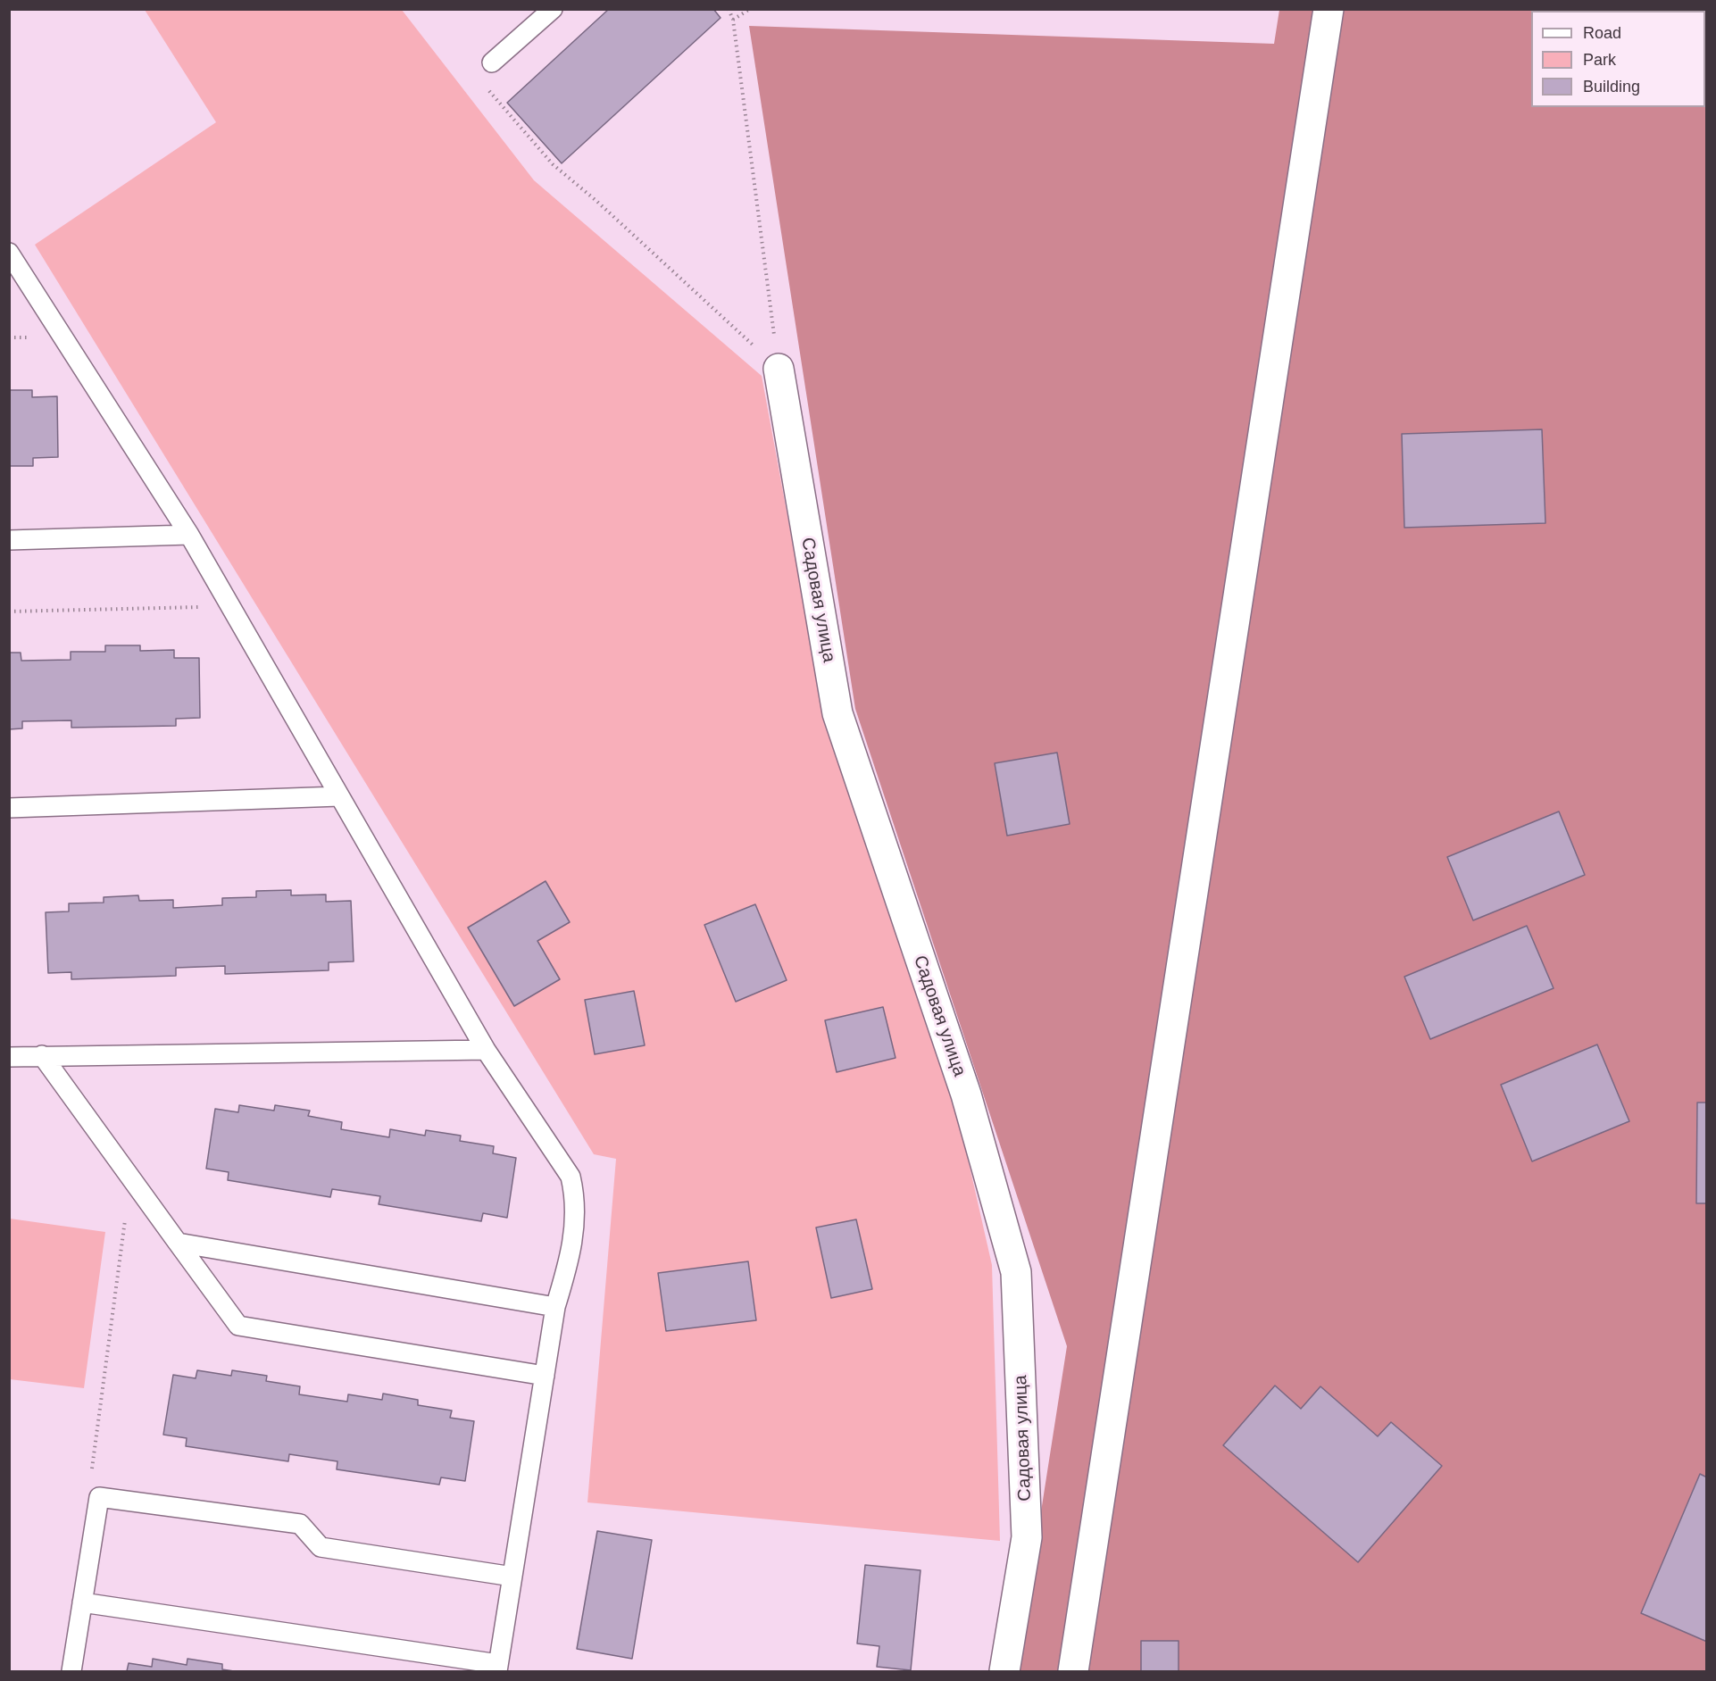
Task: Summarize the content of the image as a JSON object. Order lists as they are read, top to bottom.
{
  "streets": {
    "street": ["Садовая улица"]
  },
  "legend": ["Road", "Park", "Building"]
}
